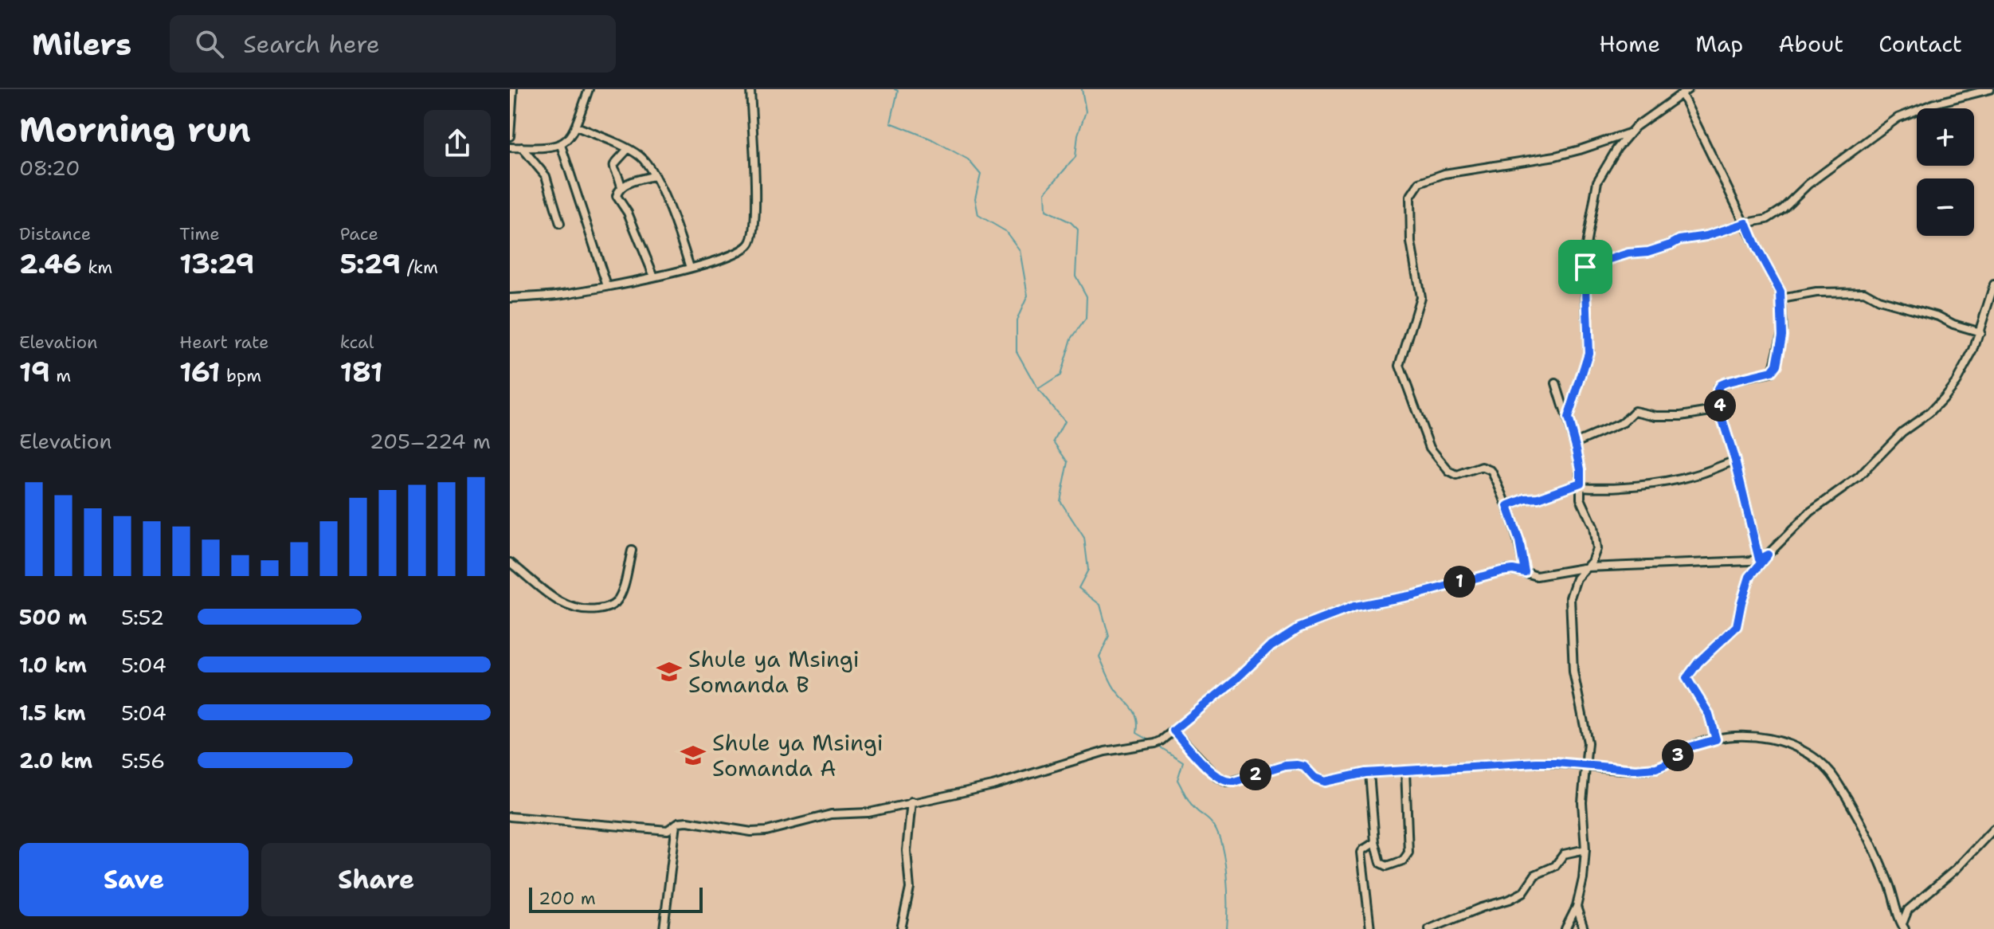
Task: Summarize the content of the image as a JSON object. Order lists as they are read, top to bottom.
{
  "places": {
    "school or university": ["Shule ya Msingi Somanda B", "Shule ya Msingi Somanda A"]
  },
  "scale_bar": "200 m",
  "page": {
    "header": "Milers",
    "search": "Search here",
    "nav": [
      "Home",
      "Map",
      "About",
      "Contact"
    ],
    "heading": ["Morning run", "08:20"],
    "map_buttons": ["+", "−"],
    "stats": [
      ["Distance", "2.46 km"],
      ["Time", "13:29"],
      ["Pace", "5:29 /km"],
      ["Elevation", "19 m"],
      ["Heart rate", "161 bpm"],
      ["kcal", "181"]
    ],
    "pins": [
      "4",
      "1",
      "3",
      "2"
    ],
    "chart": ["Elevation", "205–224 m"],
    "list": [
      {
        "name": "500 m",
        "note": "5:52"
      },
      {
        "name": "1.0 km",
        "note": "5:04"
      },
      {
        "name": "1.5 km",
        "note": "5:04"
      },
      {
        "name": "2.0 km",
        "note": "5:56"
      }
    ],
    "buttons": ["Save", "Share"],
    "scale": "200 m"
  }
}
